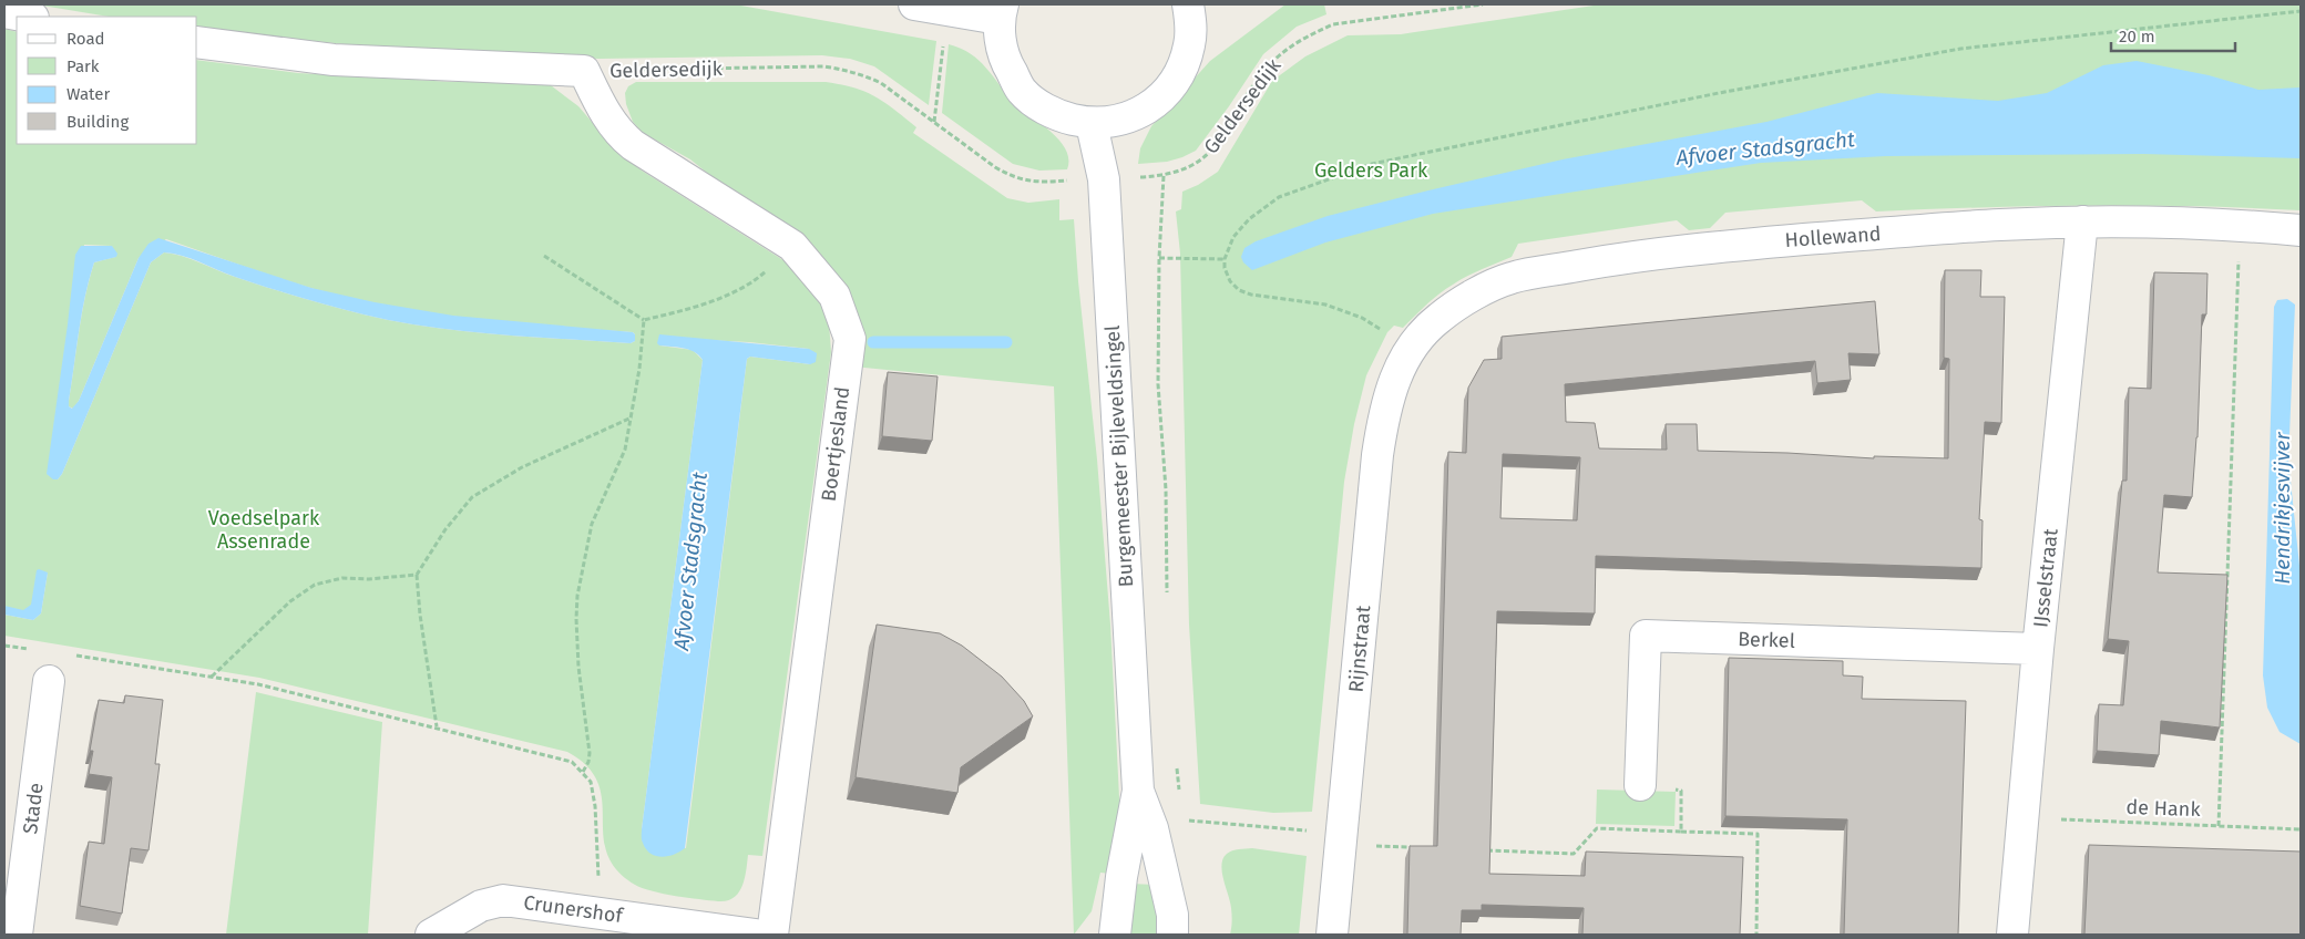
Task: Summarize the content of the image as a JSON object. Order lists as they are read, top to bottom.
{
  "streets": {
    "street": [
      "Geldersedijk",
      "Hollewand",
      "Boertjesland",
      "Burgemeester Bijleveldsingel",
      "IJsselstraat",
      "Berkel",
      "Rijnstraat",
      "Stade",
      "Crunershof"
    ],
    "path": ["de Hank"]
  },
  "crossings": [
    ["Geldersedijk", "Boertjesland"],
    ["Geldersedijk", "Burgemeester Bijleveldsingel"],
    ["Hollewand", "IJsselstraat"],
    ["Hollewand", "Rijnstraat"],
    ["IJsselstraat", "Berkel"],
    ["IJsselstraat", "de Hank"]
  ],
  "water": ["Afvoer Stadsgracht", "Hendrikjesvijver"],
  "parks": ["Gelders Park", "Voedselpark Assenrade"],
  "legend": [
    "Road",
    "Park",
    "Water",
    "Building"
  ],
  "scale_bar": "20 m"
}
